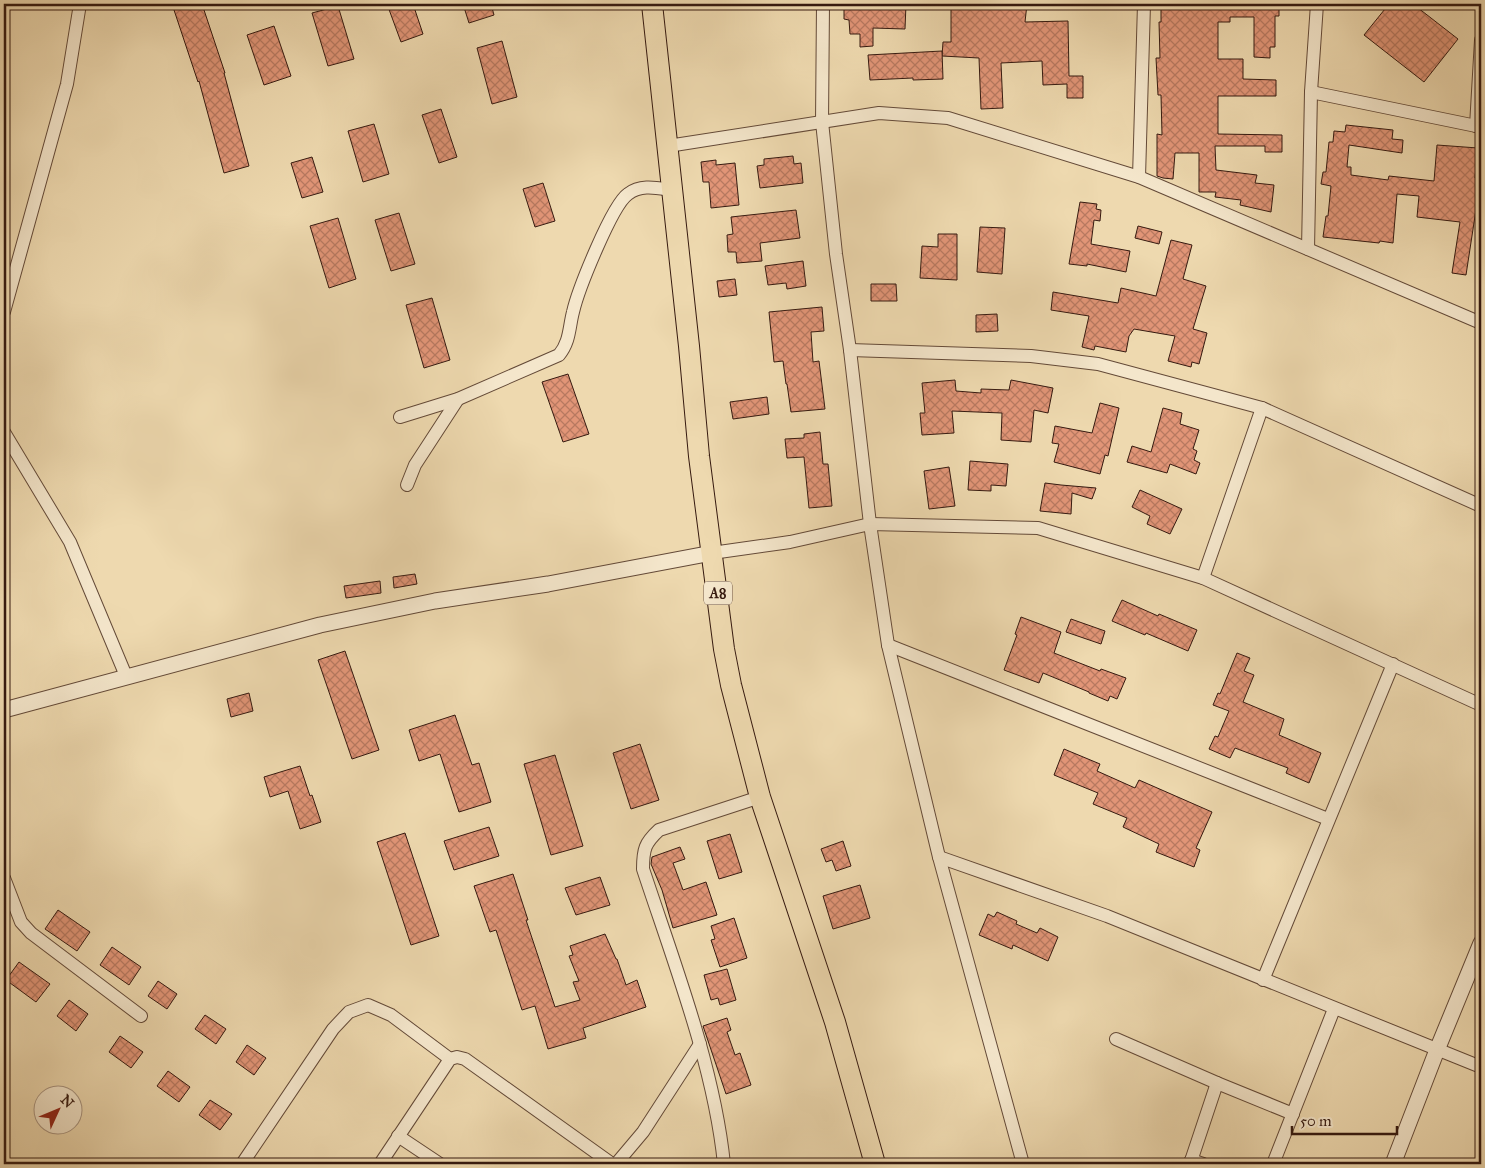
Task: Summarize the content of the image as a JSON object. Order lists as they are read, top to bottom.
{
  "streets": {
    "main road": ["A8"]
  },
  "scale_bar": "50 m",
  "north": "top right"
}
